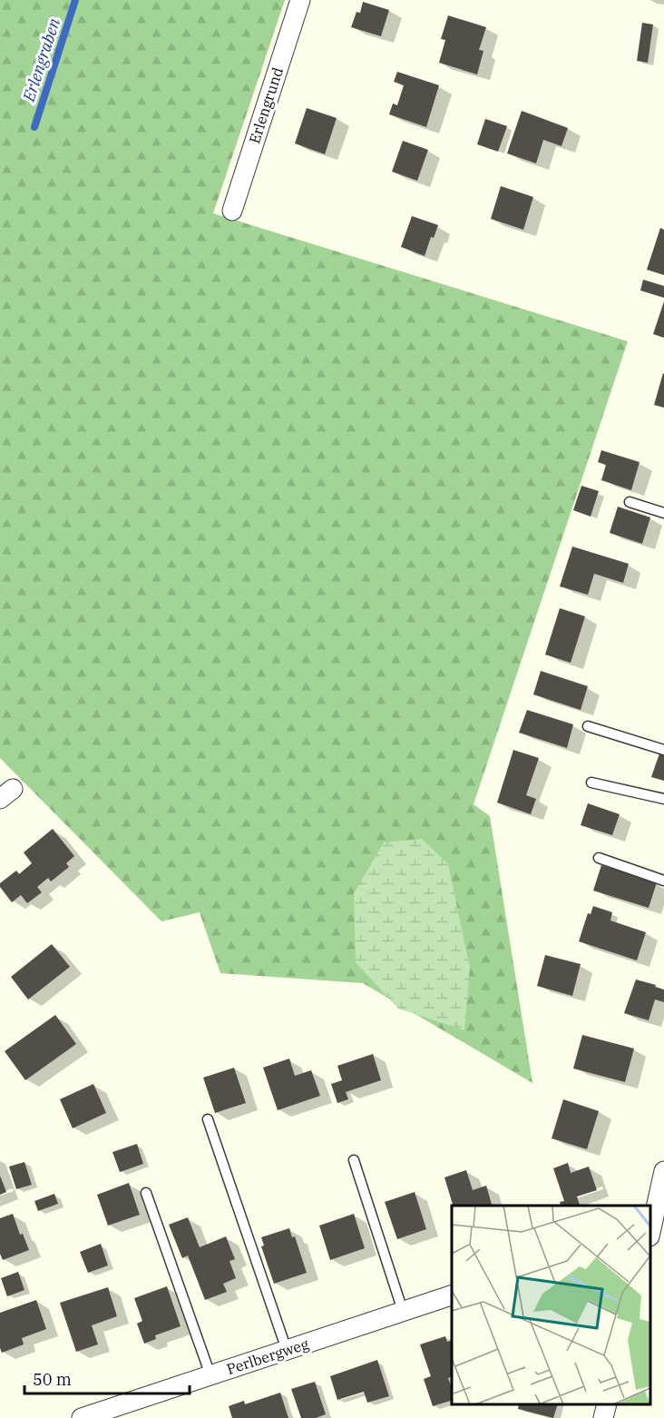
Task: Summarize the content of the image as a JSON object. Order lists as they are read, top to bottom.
{
  "streets": {
    "street": ["Erlengrund", "Perlbergweg"]
  },
  "water": ["Erlengraben"],
  "scale_bar": "50 m"
}
